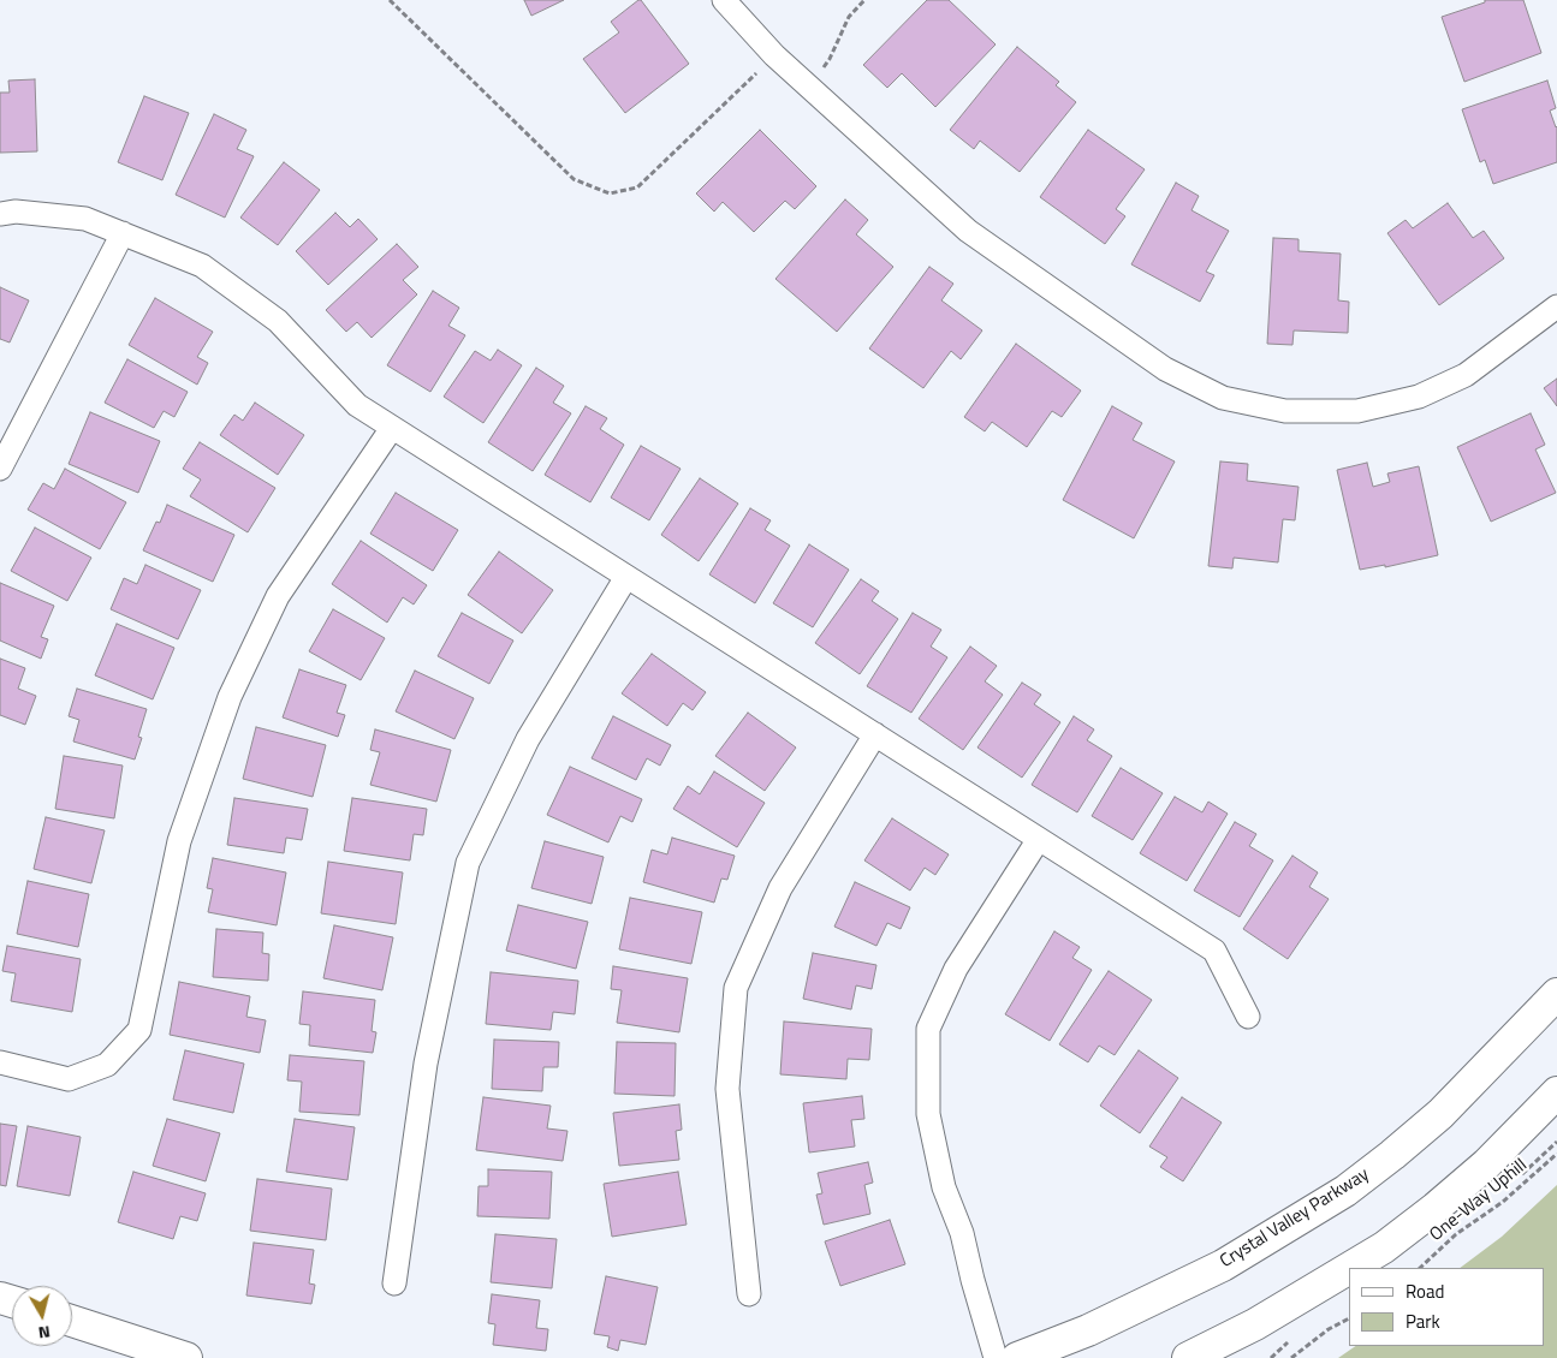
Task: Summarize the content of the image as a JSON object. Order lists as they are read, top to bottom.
{
  "streets": {
    "main road": ["Crystal Valley Parkway"],
    "path": ["One-Way Uphill"]
  },
  "legend": ["Road", "Park"],
  "north": "bottom"
}
